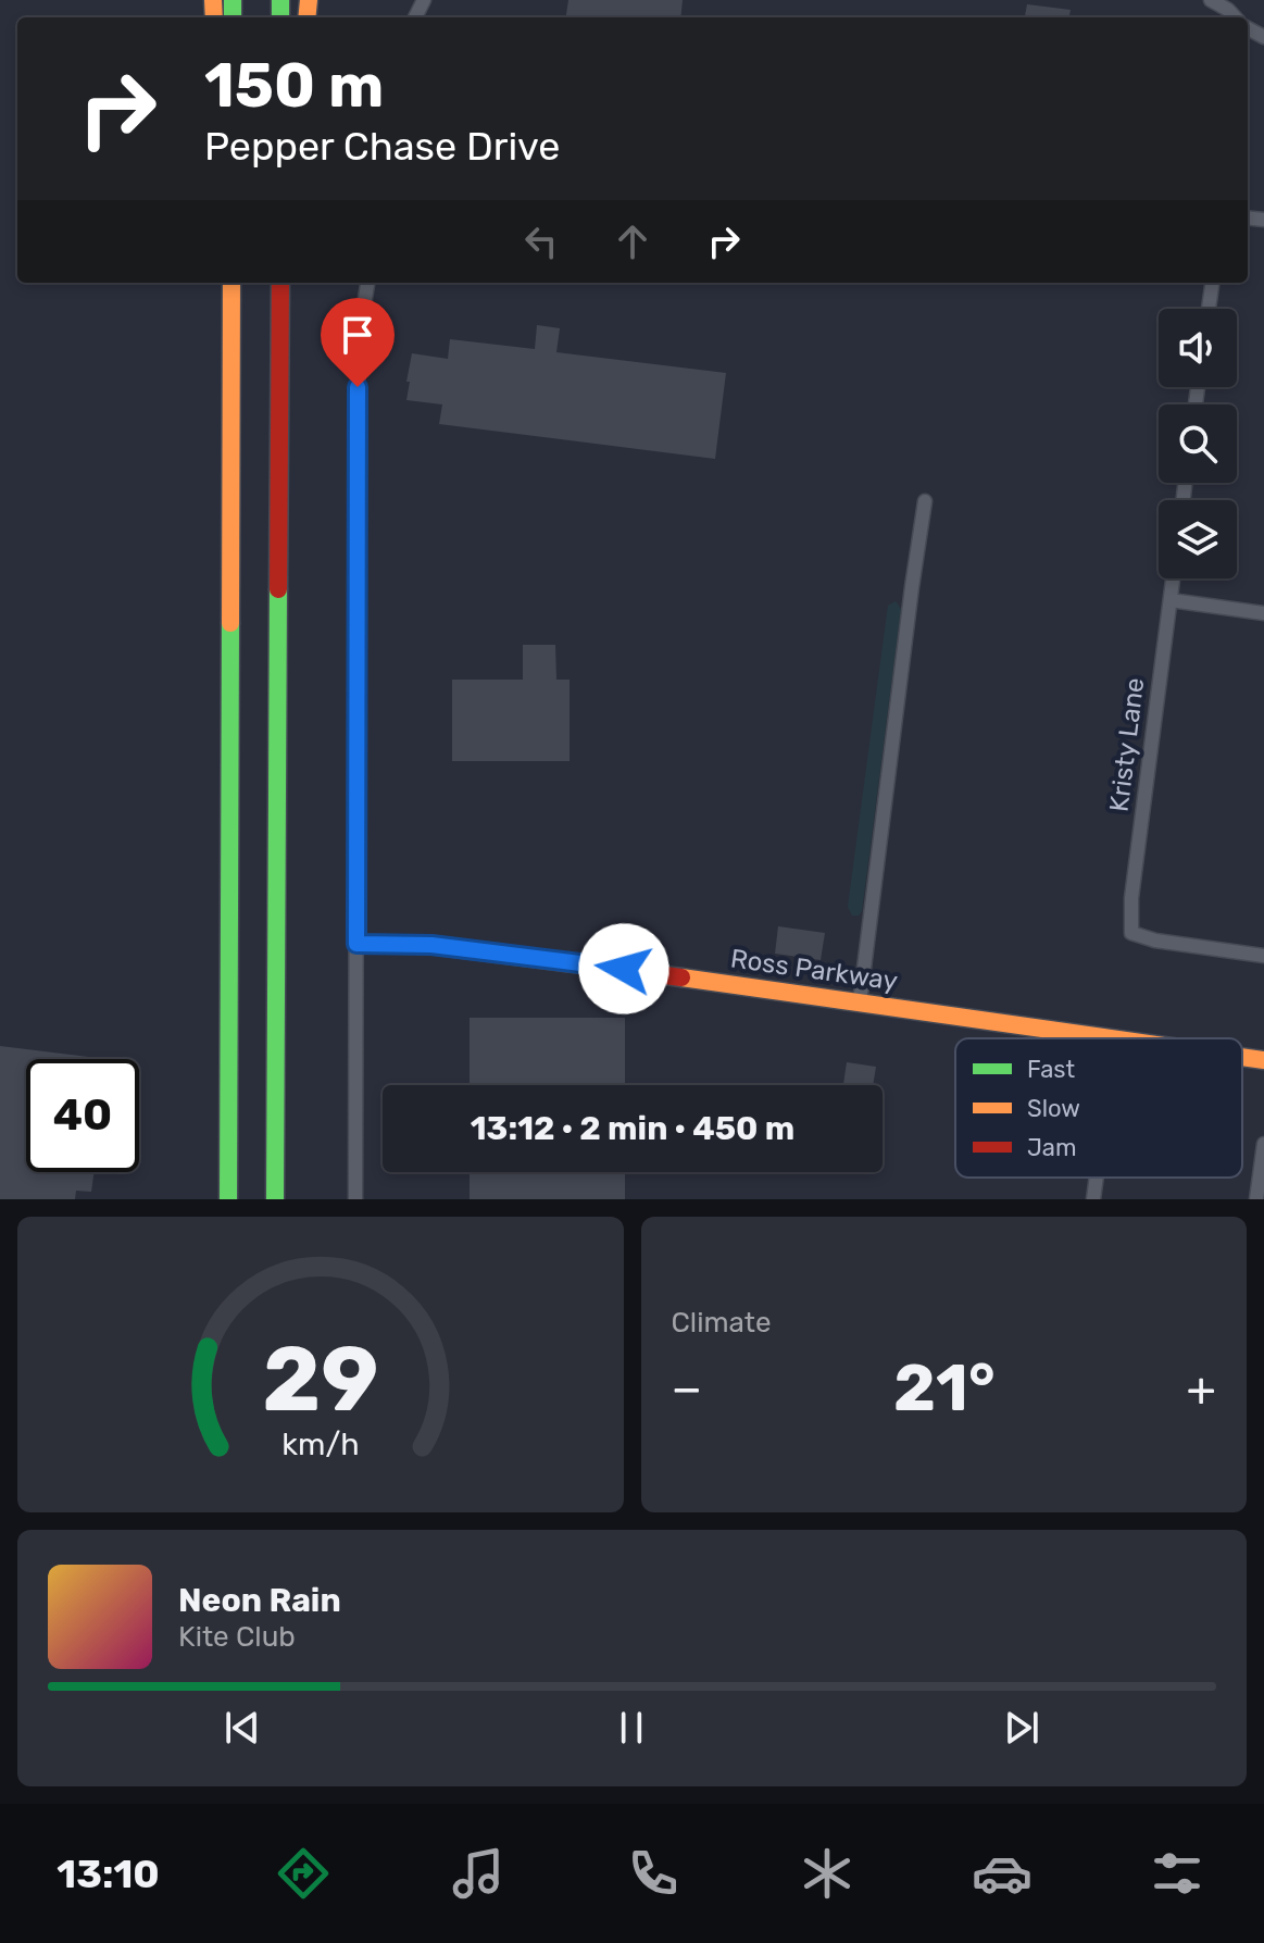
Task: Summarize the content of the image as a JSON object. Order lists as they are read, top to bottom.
{
  "streets": {
    "main road": ["Ross Parkway"],
    "street": ["Kristy Lane"]
  },
  "legend": ["Fast", "Slow", "Jam"],
  "page": {
    "turn": ["150 m", "Pepper Chase Drive"],
    "limit": "40",
    "trip": "13:12 · 2 min · 450 m",
    "tile": "Climate",
    "heat": ["−", "21°", "+"],
    "song": ["Neon Rain", "Kite Club"],
    "tabs": "13:10",
    "gauge": ["29", "km/h"]
  }
}
